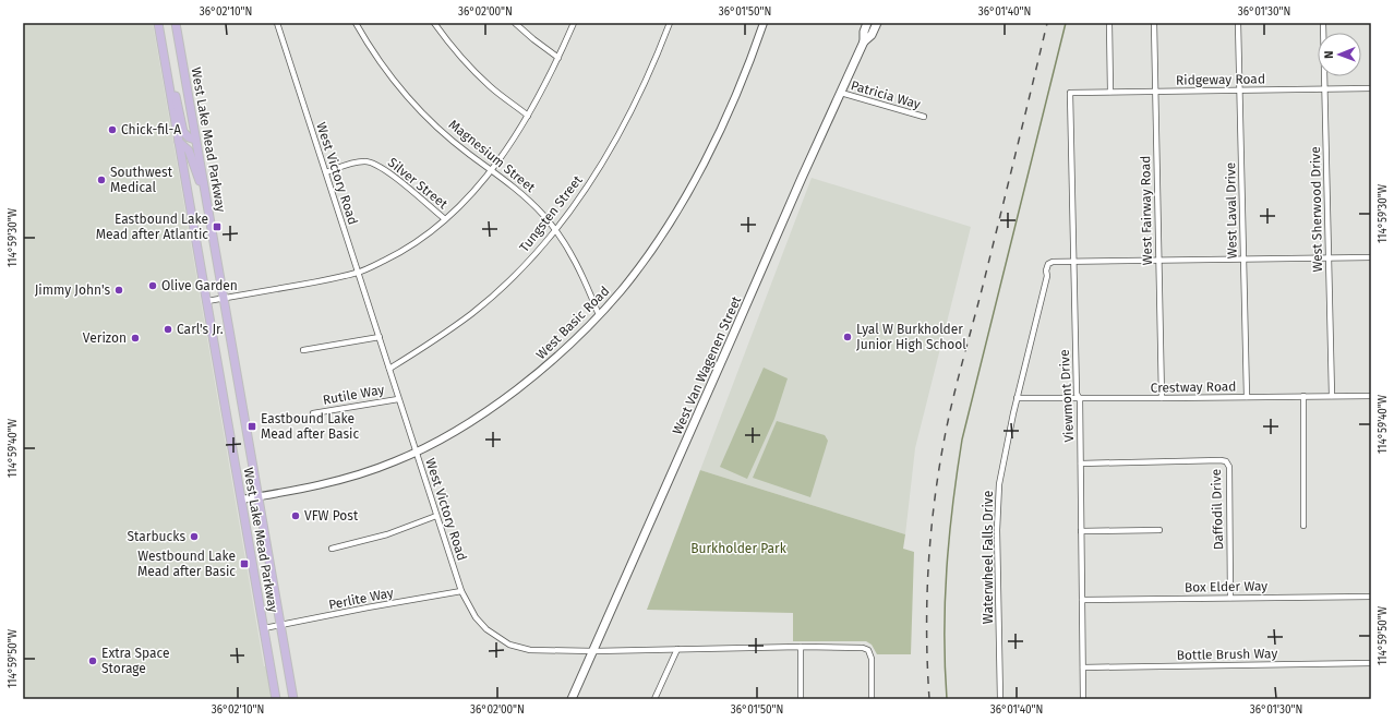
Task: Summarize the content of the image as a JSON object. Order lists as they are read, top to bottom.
{
  "streets": {
    "main road": ["West Lake Mead Parkway", "West Van Wagenen Street"],
    "street": [
      "Ridgeway Road",
      "Patricia Way",
      "Magnesium Street",
      "West Victory Road",
      "Silver Street",
      "West Sherwood Drive",
      "West Fairway Road",
      "West Laval Drive",
      "Tungsten Street",
      "West Basic Road",
      "Crestway Road",
      "Rutile Way",
      "Viewmont Drive",
      "Daffodil Drive",
      "Waterwheel Falls Drive",
      "Box Elder Way",
      "Perlite Way",
      "Bottle Brush Way"
    ]
  },
  "crossings": [
    ["Ridgeway Road", "West Sherwood Drive"],
    ["Ridgeway Road", "West Fairway Road"],
    ["Ridgeway Road", "West Laval Drive"],
    ["Ridgeway Road", "Viewmont Drive"],
    ["Patricia Way", "West Van Wagenen Street"],
    ["West Lake Mead Parkway", "West Basic Road"],
    ["West Lake Mead Parkway", "Perlite Way"],
    ["Magnesium Street", "Tungsten Street"],
    ["Magnesium Street", "West Basic Road"],
    ["West Victory Road", "Silver Street"],
    ["West Victory Road", "Tungsten Street"],
    ["West Victory Road", "West Basic Road"],
    ["West Victory Road", "West Van Wagenen Street"],
    ["West Victory Road", "Rutile Way"],
    ["West Victory Road", "Perlite Way"],
    ["West Sherwood Drive", "Crestway Road"],
    ["West Fairway Road", "Crestway Road"],
    ["West Laval Drive", "Crestway Road"],
    ["Crestway Road", "Viewmont Drive"],
    ["Crestway Road", "Waterwheel Falls Drive"],
    ["Viewmont Drive", "Daffodil Drive"],
    ["Viewmont Drive", "Waterwheel Falls Drive"],
    ["Viewmont Drive", "Box Elder Way"],
    ["Viewmont Drive", "Bottle Brush Way"],
    ["Daffodil Drive", "Box Elder Way"]
  ],
  "parks": ["Burkholder Park"],
  "places": {
    "other": [
      "Chick-fil-A",
      "Southwest Medical",
      "Olive Garden",
      "Jimmy John's",
      "Carl's Jr.",
      "Lyal W Burkholder Junior High School",
      "Verizon",
      "VFW Post",
      "Starbucks",
      "Extra Space Storage"
    ],
    "transit": ["Eastbound Lake Mead after Atlantic", "Eastbound Lake Mead after Basic", "Westbound Lake Mead after Basic"]
  },
  "north": "left",
  "coordinates": [
    "36°02'10\"N",
    "36°02'00\"N",
    "36°01'50\"N",
    "36°01'40\"N",
    "36°01'30\"N",
    "114°59'30\"W",
    "114°59'40\"W",
    "114°59'50\"W"
  ]
}
